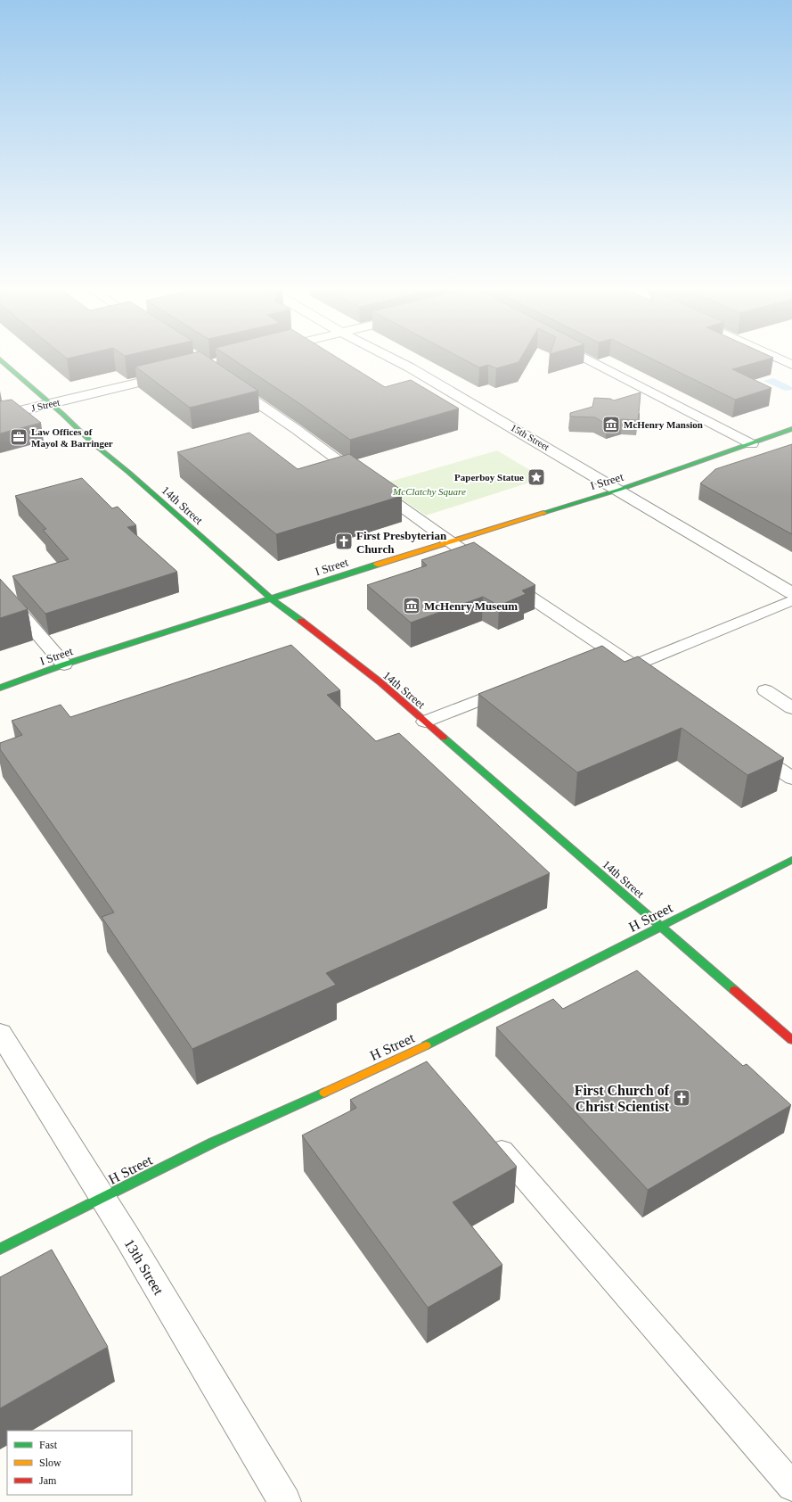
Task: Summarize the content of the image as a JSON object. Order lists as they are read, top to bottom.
{
  "streets": {
    "street": [
      "J Street",
      "15th Street",
      "I Street",
      "14th Street",
      "H Street",
      "13th Street"
    ]
  },
  "crossings": [
    ["J Street", "14th Street"],
    ["15th Street", "I Street"],
    ["I Street", "14th Street"],
    ["14th Street", "H Street"],
    ["H Street", "13th Street"]
  ],
  "parks": ["McClatchy Square"],
  "places": {
    "museum": ["McHenry Mansion", "McHenry Museum"],
    "office": ["Law Offices of Mayol & Barringer"],
    "place": ["Paperboy Statue"],
    "church": ["First Presbyterian Church", "First Church of Christ Scientist"]
  },
  "legend": ["Fast", "Slow", "Jam"]
}
